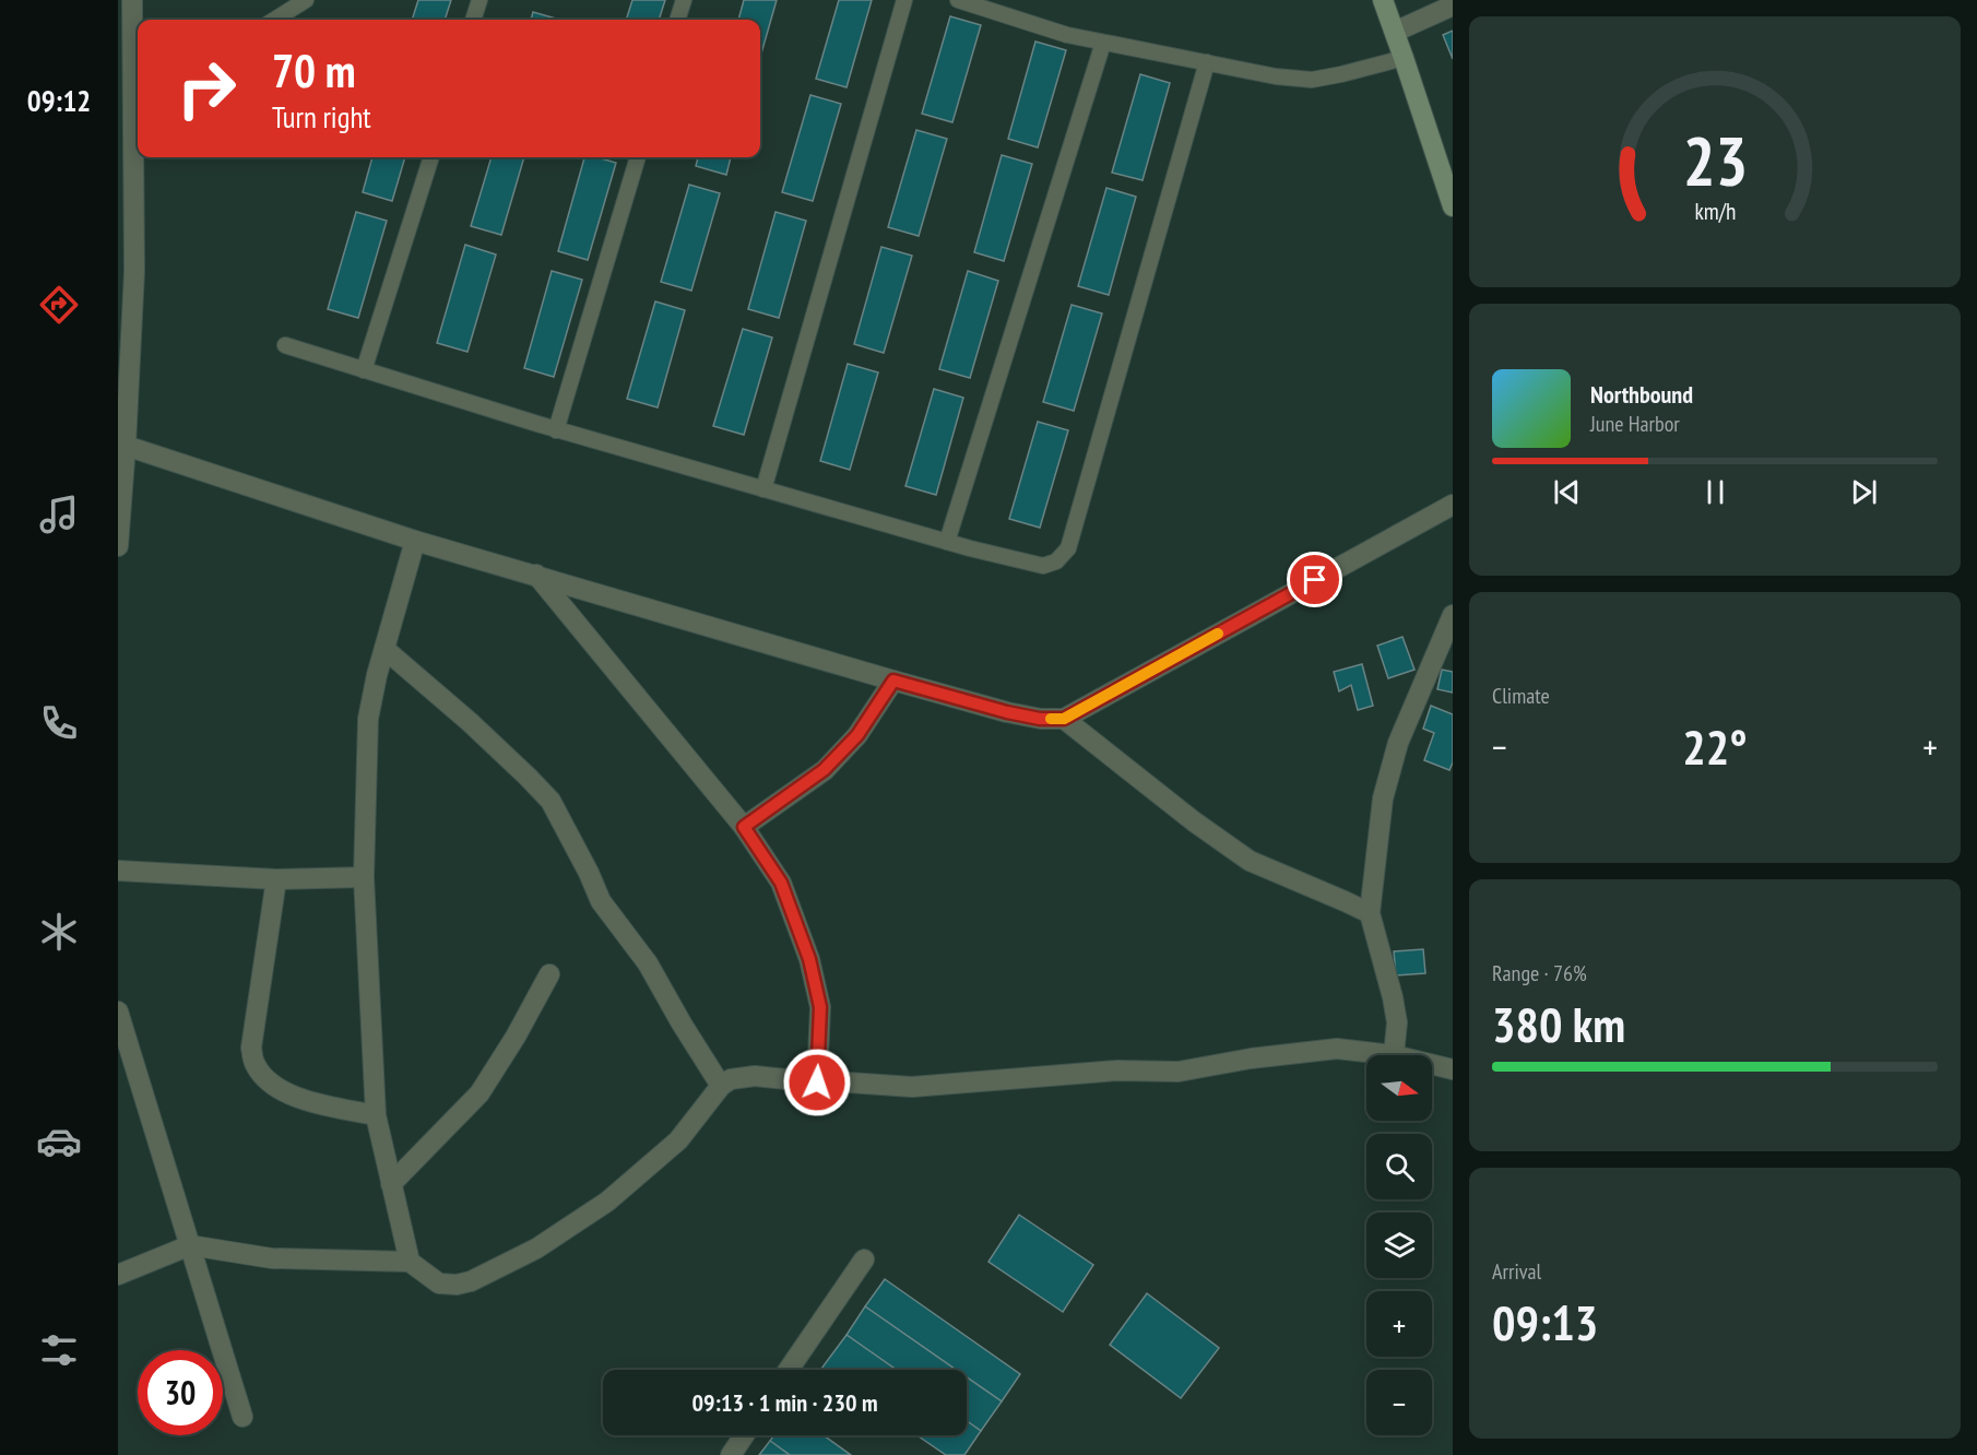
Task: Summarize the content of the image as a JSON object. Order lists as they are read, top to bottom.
{
  "north": "right",
  "page": {
    "tabs": "09:12",
    "turn": ["70 m", "Turn right"],
    "song": ["Northbound", "June Harbor"],
    "tile": [
      "Climate",
      ["Range · 76%", "380 km"],
      ["Arrival", "09:13"]
    ],
    "heat": ["−", "22°", "+"],
    "map_buttons": ["+", "−"],
    "limit": "30",
    "trip": "09:13 · 1 min · 230 m",
    "gauge": ["23", "km/h"]
  }
}
